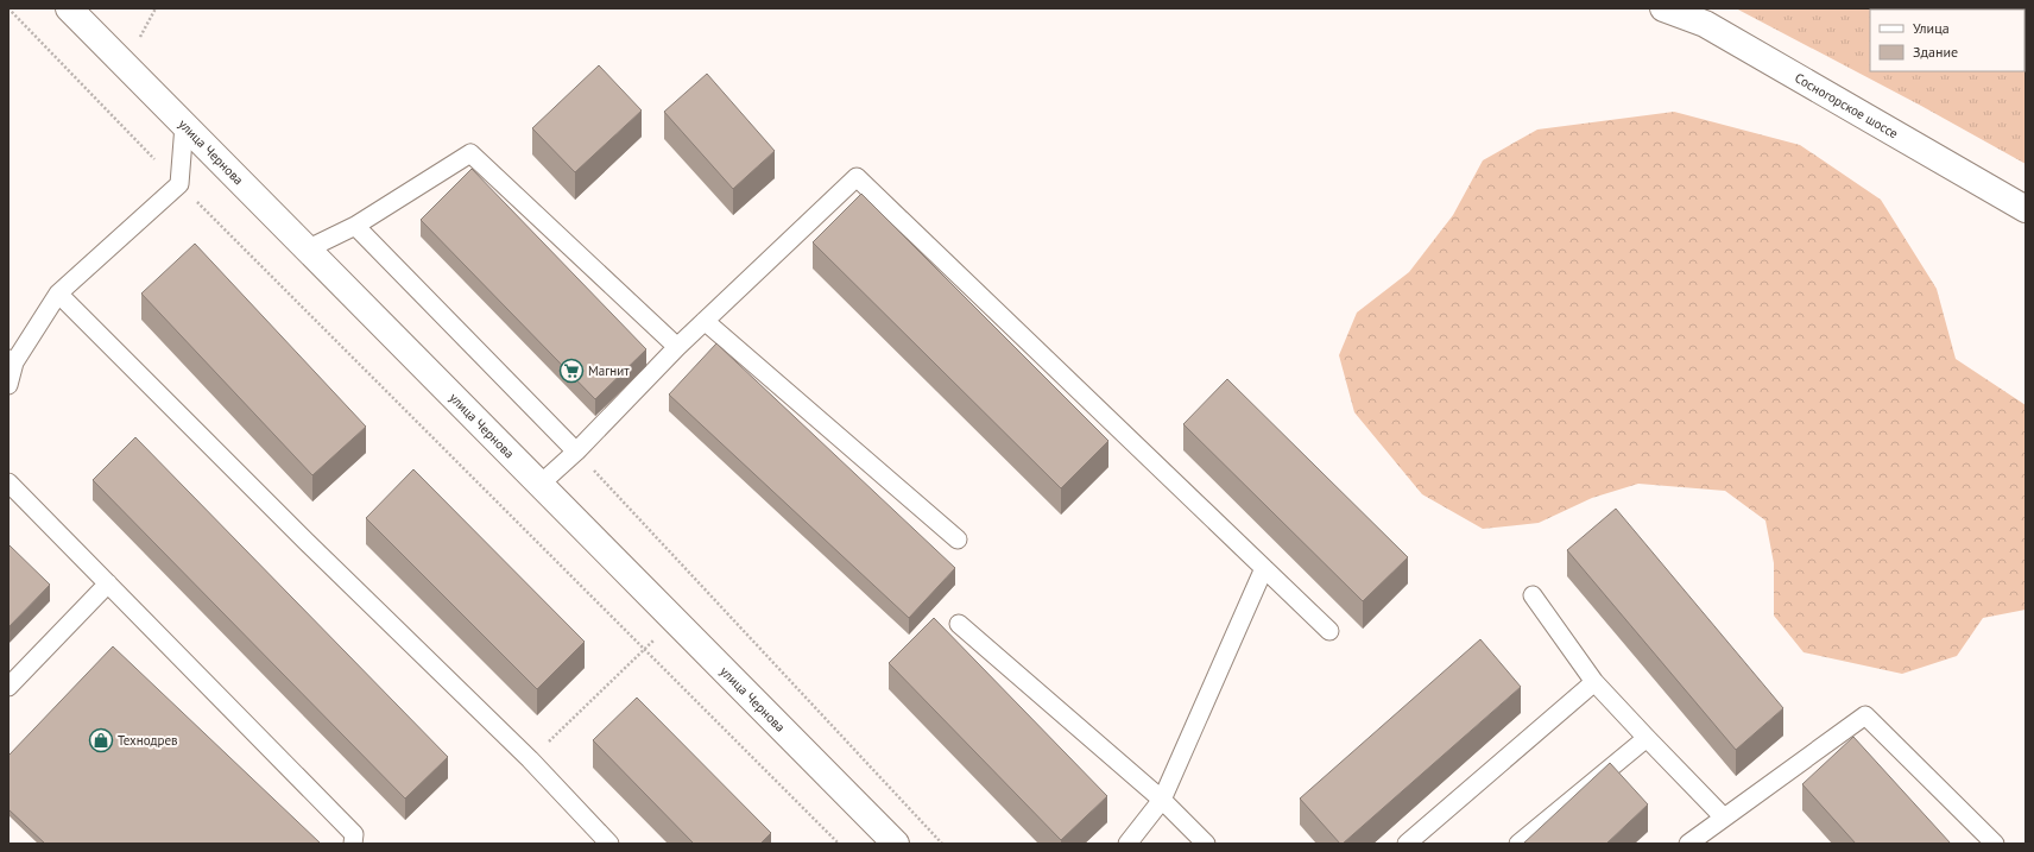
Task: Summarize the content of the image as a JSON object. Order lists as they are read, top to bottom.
{
  "streets": {
    "street": ["Сосногорское шоссе", "улица Чернова"]
  },
  "places": {
    "supermarket": ["Магнит"],
    "shop": ["Технодрев"]
  },
  "legend": ["Улица", "Здание"]
}
